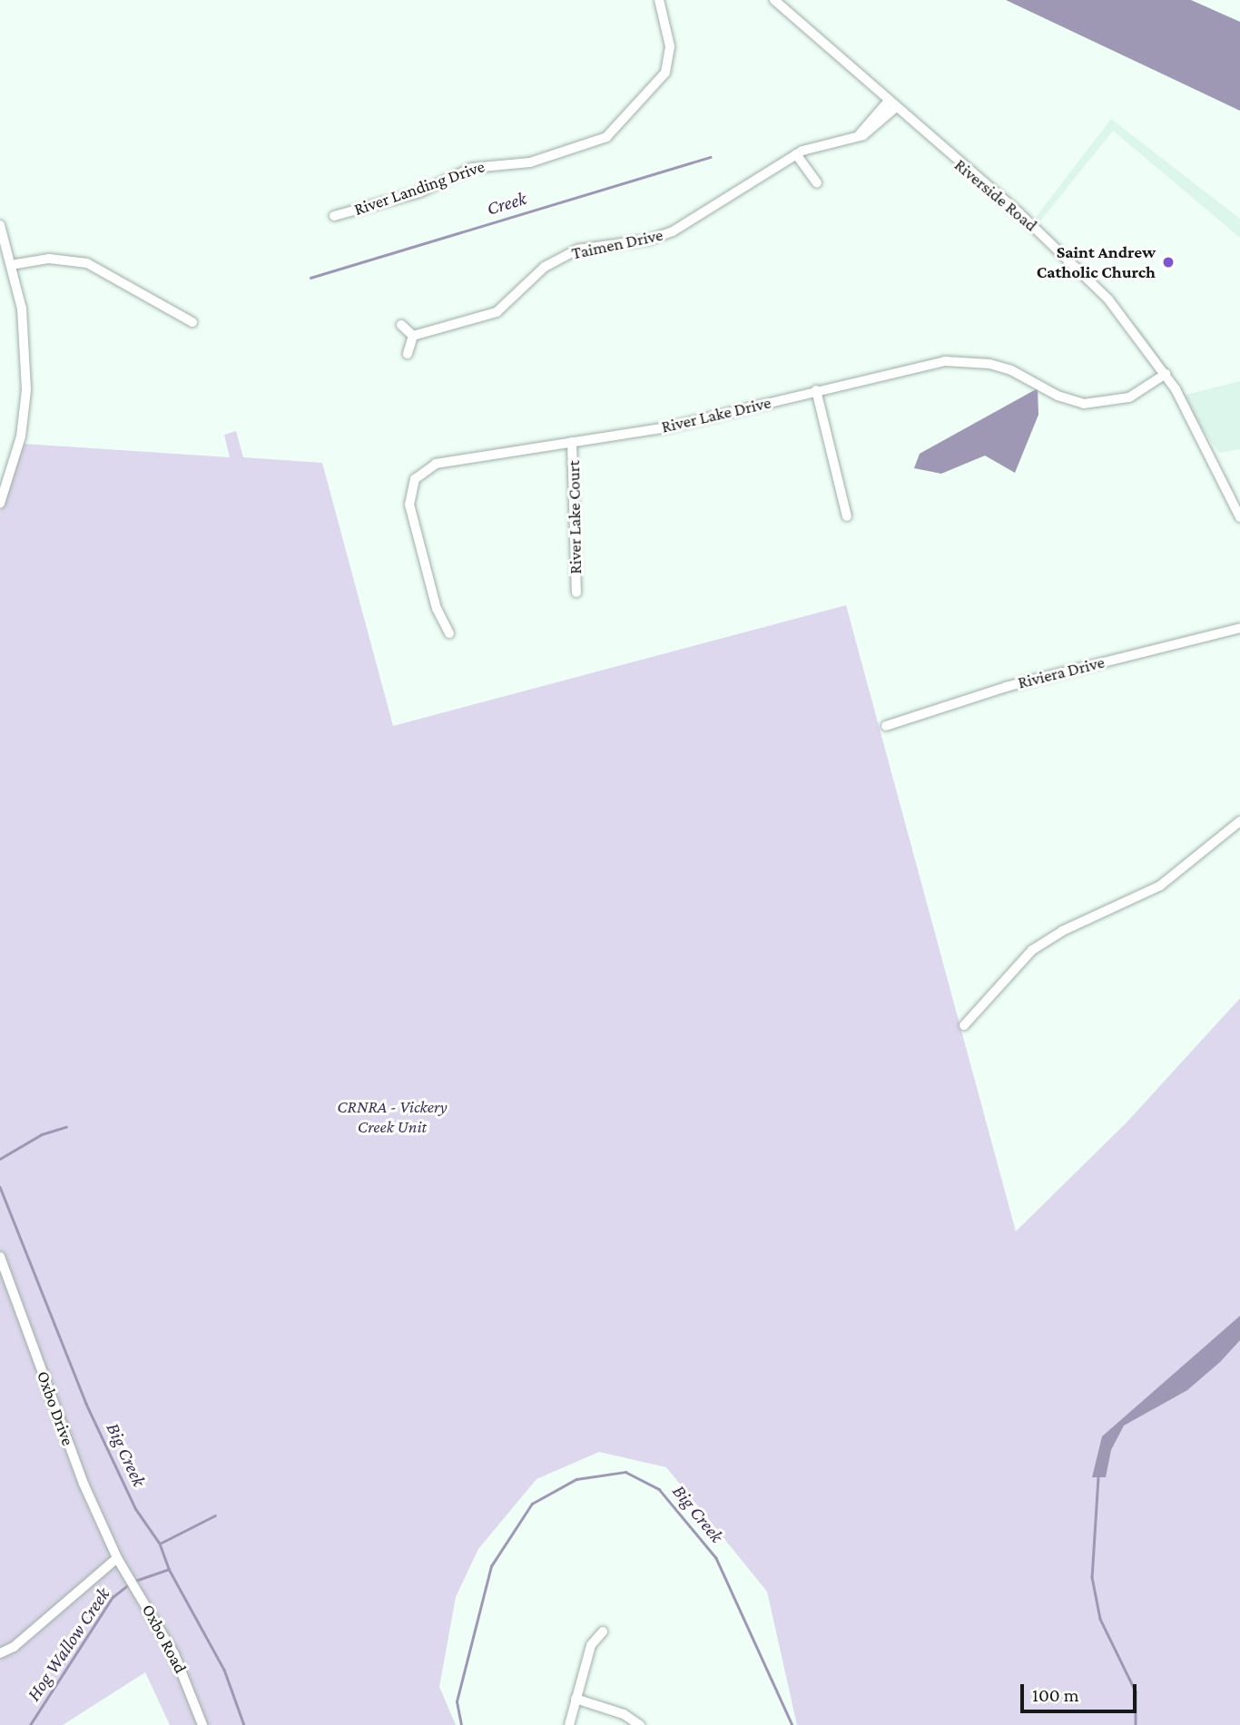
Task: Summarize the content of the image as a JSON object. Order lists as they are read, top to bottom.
{
  "streets": {
    "street": [
      "River Landing Drive",
      "Riverside Road",
      "Taimen Drive",
      "River Lake Drive",
      "River Lake Court",
      "Riviera Drive",
      "Oxbo Drive",
      "Oxbo Road"
    ]
  },
  "crossings": [
    ["Riverside Road", "Taimen Drive"],
    ["Riverside Road", "River Lake Drive"],
    ["River Lake Drive", "River Lake Court"],
    ["Oxbo Drive", "Oxbo Road"]
  ],
  "water": ["Creek", "Big Creek", "Hog Wallow Creek"],
  "parks": ["CRNRA - Vickery Creek Unit"],
  "places": ["Saint Andrew Catholic Church"],
  "scale_bar": "100 m"
}
